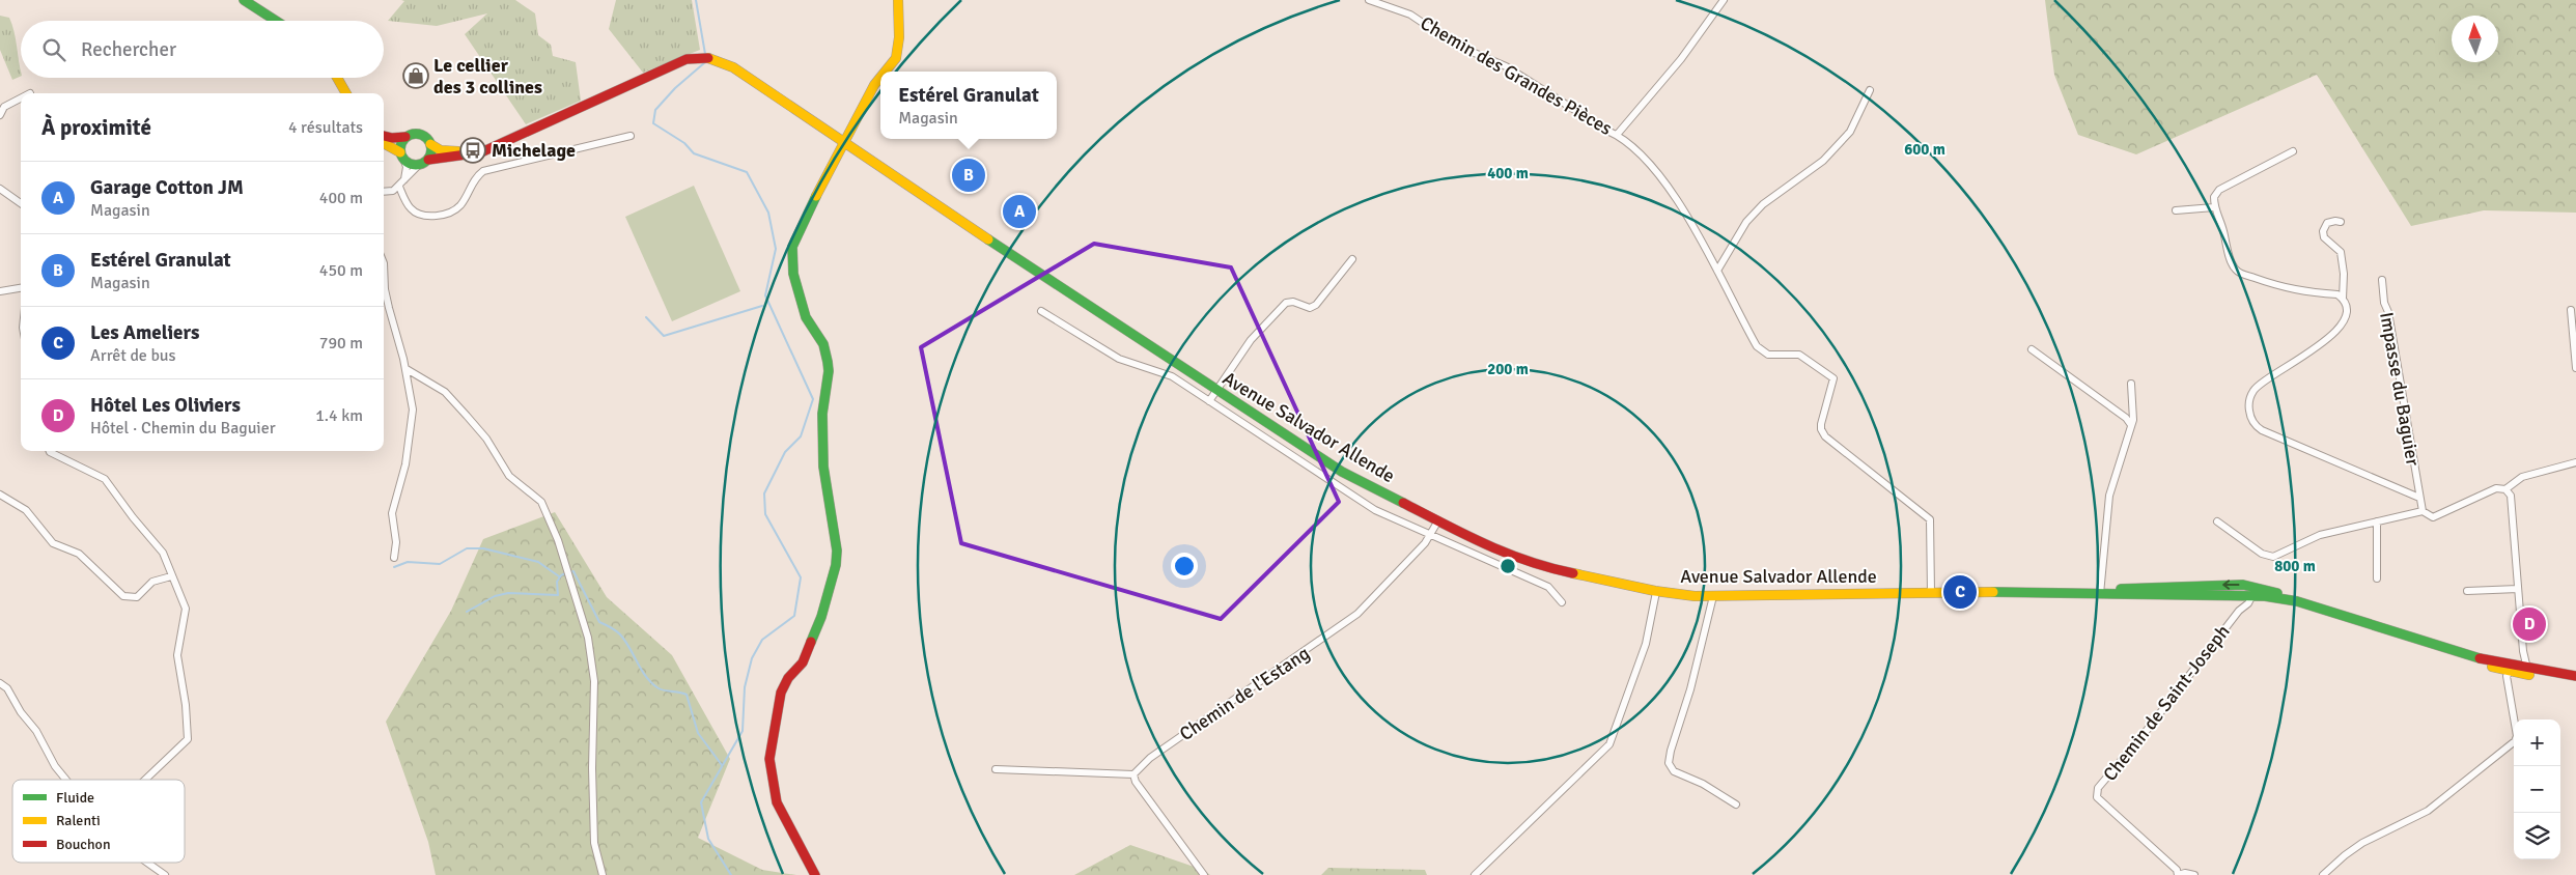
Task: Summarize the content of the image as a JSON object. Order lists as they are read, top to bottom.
{
  "streets": {
    "main road": ["Avenue Salvador Allende"],
    "street": [
      "Chemin des Grandes Pièces",
      "Impasse du Baguier",
      "Chemin de l'Estang",
      "Chemin de Saint-Joseph"
    ]
  },
  "crossings": [
    ["Chemin des Grandes Pièces", "Avenue Salvador Allende"],
    ["Avenue Salvador Allende", "Chemin de l'Estang"],
    ["Avenue Salvador Allende", "Chemin de Saint-Joseph"]
  ],
  "places": {
    "shop": ["Le cellier des 3 collines"],
    "bus stop": ["Michelage"]
  },
  "legend": ["Fluide", "Ralenti", "Bouchon"],
  "north": "top",
  "page": {
    "search": "Rechercher",
    "popup": ["Estérel Granulat", "Magasin"],
    "heading": ["À proximité", "4 résultats"],
    "pins": [
      "B",
      "A",
      "C",
      "D"
    ],
    "list": [
      {
        "mark": "A",
        "name": "Garage Cotton JM",
        "note": "Magasin",
        "value": "400 m"
      },
      {
        "mark": "B",
        "name": "Estérel Granulat",
        "note": "Magasin",
        "value": "450 m"
      },
      {
        "mark": "C",
        "name": "Les Ameliers",
        "note": "Arrêt de bus",
        "value": "790 m"
      },
      {
        "mark": "D",
        "name": "Hôtel Les Oliviers",
        "note": "Hôtel · Chemin du Baguier",
        "value": "1.4 km"
      }
    ],
    "map_buttons": ["+", "−"]
  },
  "rings": [
    "600 m",
    "400 m",
    "200 m",
    "800 m"
  ]
}
